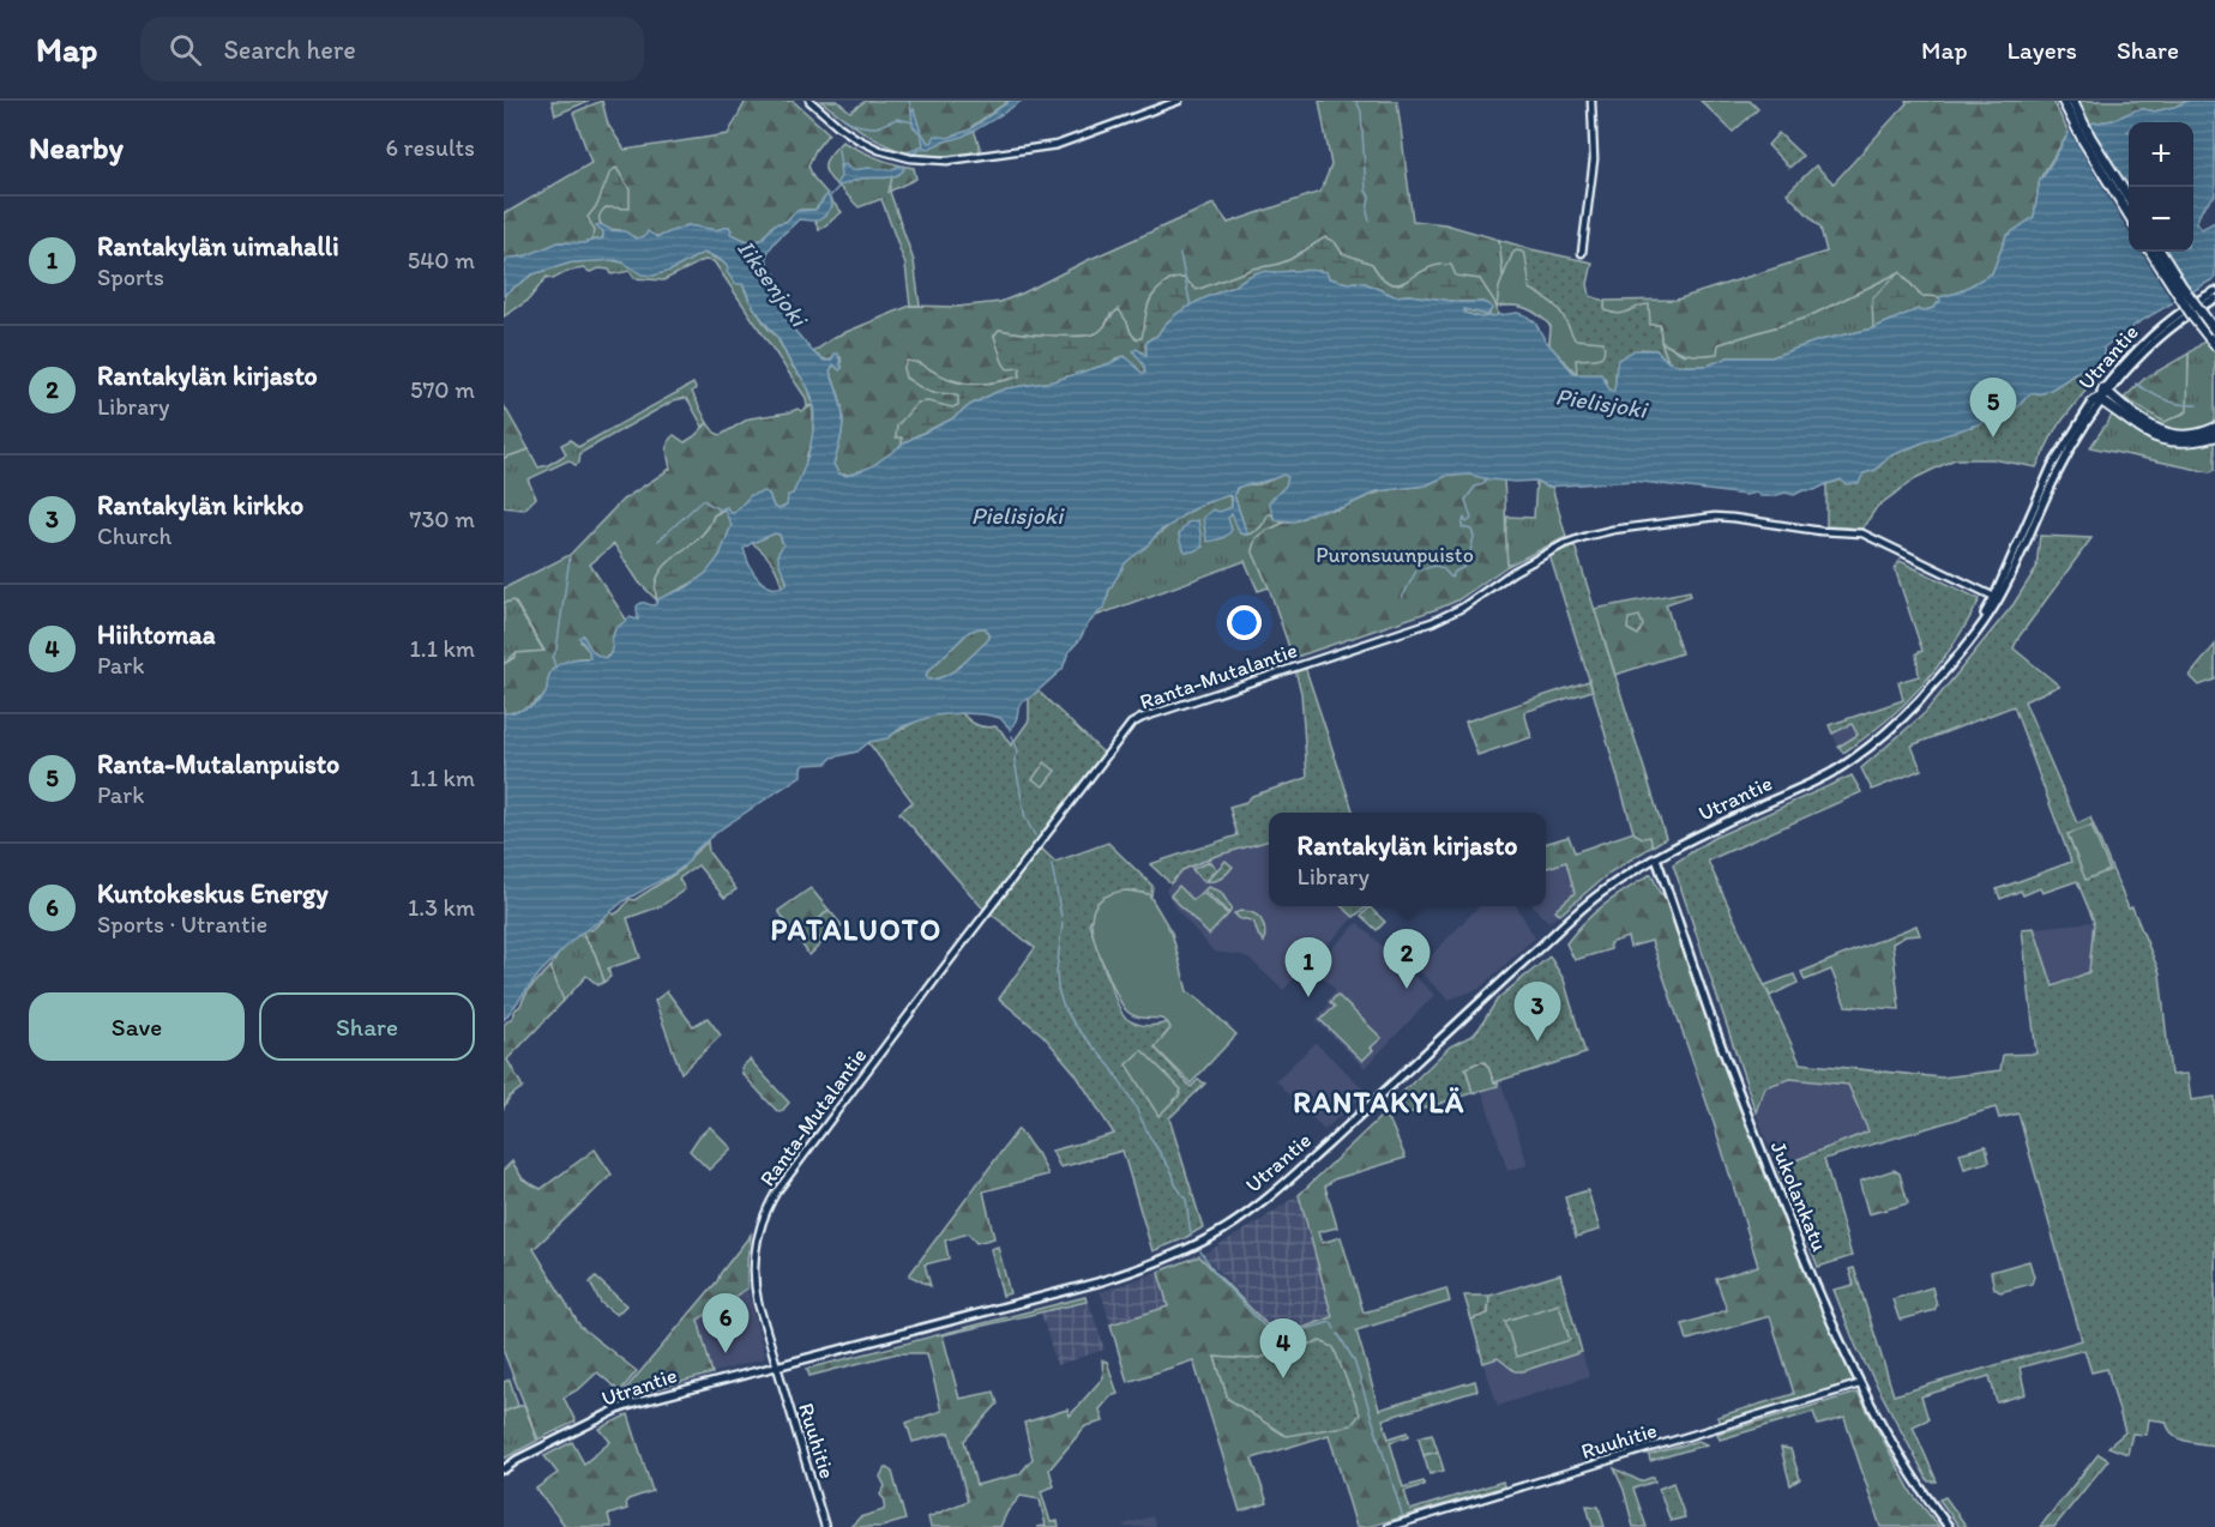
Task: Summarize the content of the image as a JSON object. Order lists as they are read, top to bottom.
{
  "streets": {
    "main road": ["Utrantie", "Jukolankatu"],
    "street": ["Ranta-Mutalantie", "Ruuhitie"]
  },
  "crossings": [
    ["Utrantie", "Ranta-Mutalantie"],
    ["Utrantie", "Jukolankatu"],
    ["Utrantie", "Ruuhitie"],
    ["Ranta-Mutalantie", "Ruuhitie"],
    ["Jukolankatu", "Ruuhitie"]
  ],
  "districts": ["PATALUOTO", "RANTAKYLÄ"],
  "water": ["Iiksenjoki", "Pielisjoki"],
  "parks": ["Puronsuunpuisto"],
  "page": {
    "header": "Map",
    "search": "Search here",
    "nav": ["Map", "Layers", "Share"],
    "heading": ["Nearby", "6 results"],
    "map_buttons": ["+", "−"],
    "list": [
      {
        "mark": "1",
        "name": "Rantakylän uimahalli",
        "note": "Sports",
        "value": "540 m"
      },
      {
        "mark": "2",
        "name": "Rantakylän kirjasto",
        "note": "Library",
        "value": "570 m"
      },
      {
        "mark": "3",
        "name": "Rantakylän kirkko",
        "note": "Church",
        "value": "730 m"
      },
      {
        "mark": "4",
        "name": "Hiihtomaa",
        "note": "Park",
        "value": "1.1 km"
      },
      {
        "mark": "5",
        "name": "Ranta-Mutalanpuisto",
        "note": "Park",
        "value": "1.1 km"
      },
      {
        "mark": "6",
        "name": "Kuntokeskus Energy",
        "note": "Sports · Utrantie",
        "value": "1.3 km"
      }
    ],
    "pins": [
      "5",
      "2",
      "1",
      "3",
      "6",
      "4"
    ],
    "popup": ["Rantakylän kirjasto", "Library"],
    "buttons": ["Save", "Share"]
  }
}
